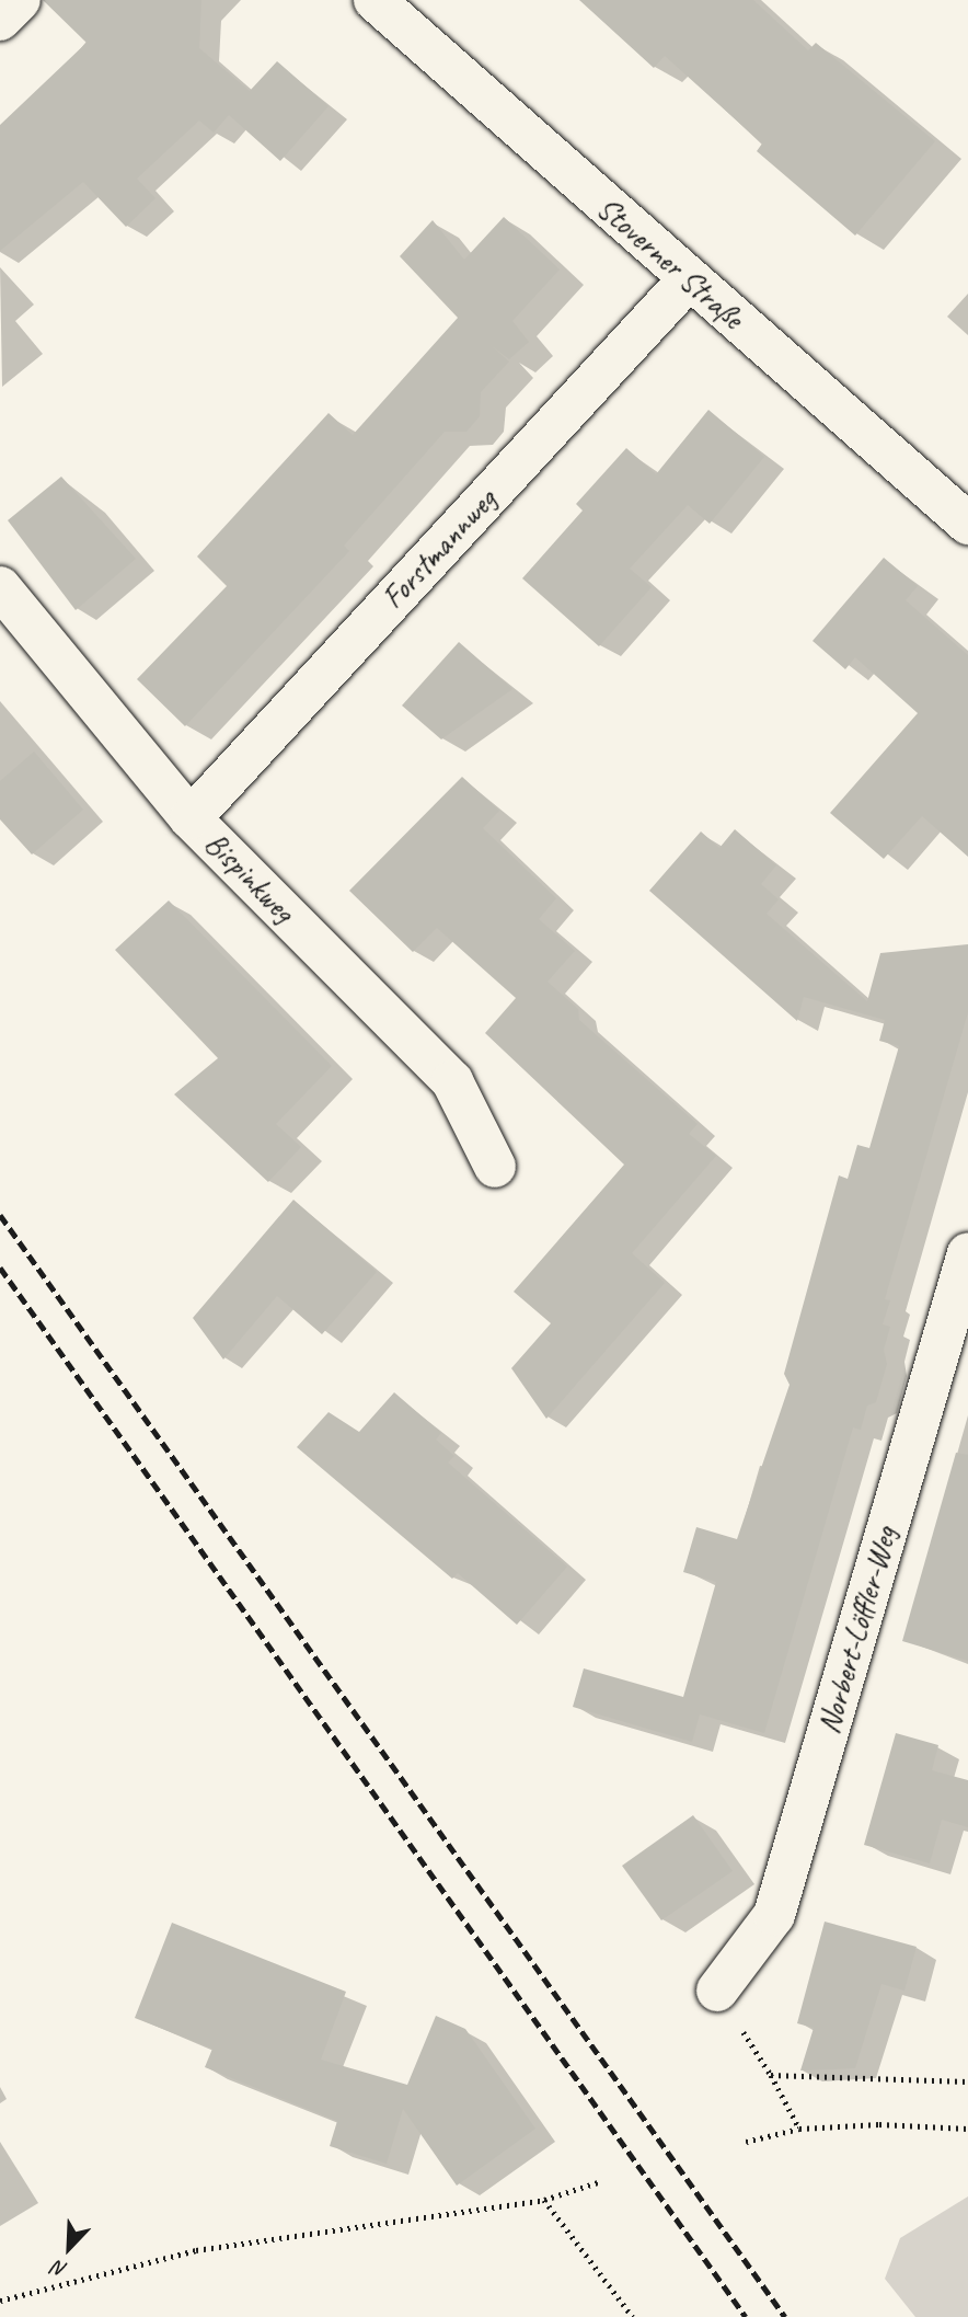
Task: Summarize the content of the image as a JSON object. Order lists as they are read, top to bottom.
{
  "streets": {
    "street": [
      "Stoverner Straße",
      "Forstmannweg",
      "Bispinkweg",
      "Norbert-Löffler-Weg"
    ]
  },
  "crossings": [
    ["Stoverner Straße", "Forstmannweg"],
    ["Forstmannweg", "Bispinkweg"]
  ],
  "north": "bottom left"
}
